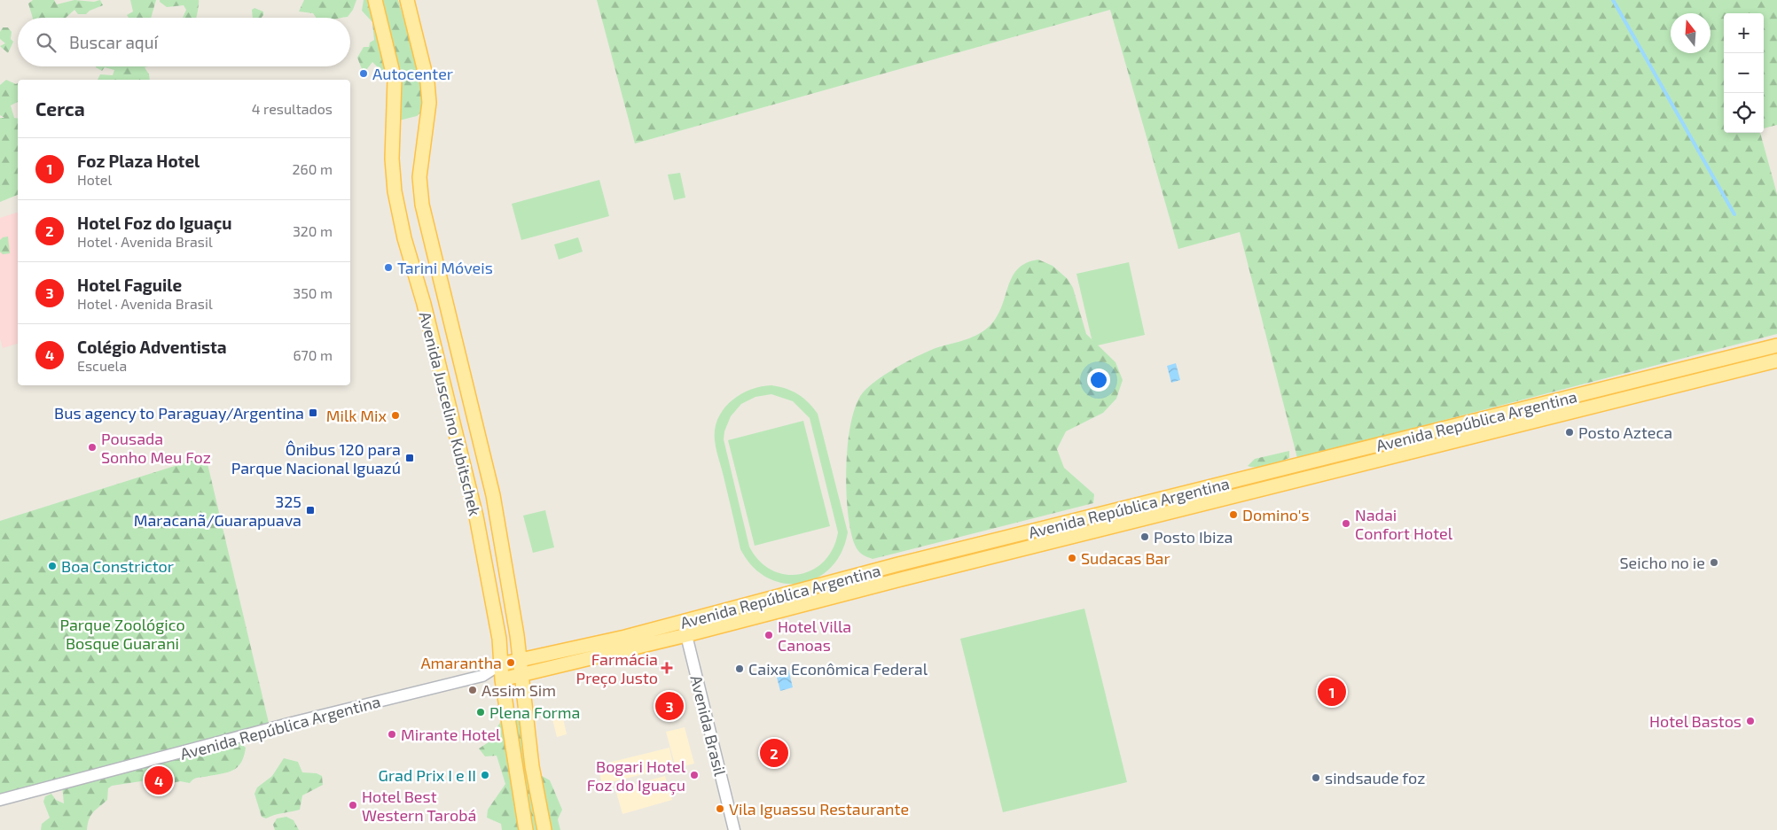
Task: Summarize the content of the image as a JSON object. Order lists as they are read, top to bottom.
{
  "streets": {
    "main road": ["Avenida Juscelino Kubitschek", "Avenida República Argentina"],
    "street": ["Avenida Brasil"]
  },
  "crossings": [
    ["Avenida Juscelino Kubitschek", "Avenida República Argentina"],
    ["Avenida República Argentina", "Avenida Brasil"]
  ],
  "parks": ["Parque Zoológico Bosque Guarani"],
  "places": {
    "other": [
      "Autocenter",
      "Tarini Móveis",
      "Milk Mix",
      "Posto Azteca",
      "Pousada Sonho Meu Foz",
      "Domino's",
      "Nadai Confort Hotel",
      "Posto Ibiza",
      "Sudacas Bar",
      "Seicho no ie",
      "Boa Constrictor",
      "Hotel Villa Canoas",
      "Amarantha",
      "Caixa Econômica Federal",
      "Assim Sim",
      "Plena Forma",
      "Hotel Bastos",
      "Mirante Hotel",
      "Grad Prix I e II",
      "Bogari Hotel Foz do Iguaçu",
      "sindsaude foz",
      "Hotel Best Western Tarobá",
      "Vila Iguassu Restaurante"
    ],
    "transit": ["Bus agency to Paraguay/Argentina", "Ônibus 120 para Parque Nacional Iguazú", "325 Maracanã/Guarapuava"],
    "health": ["Farmácia Preço Justo"]
  },
  "north": "top",
  "page": {
    "map_buttons": ["+", "−"],
    "search": "Buscar aquí",
    "heading": ["Cerca", "4 resultados"],
    "list": [
      {
        "mark": "1",
        "name": "Foz Plaza Hotel",
        "note": "Hotel",
        "value": "260 m"
      },
      {
        "mark": "2",
        "name": "Hotel Foz do Iguaçu",
        "note": "Hotel · Avenida Brasil",
        "value": "320 m"
      },
      {
        "mark": "3",
        "name": "Hotel Faguile",
        "note": "Hotel · Avenida Brasil",
        "value": "350 m"
      },
      {
        "mark": "4",
        "name": "Colégio Adventista",
        "note": "Escuela",
        "value": "670 m"
      }
    ],
    "pins": [
      "1",
      "3",
      "2",
      "4"
    ]
  }
}
